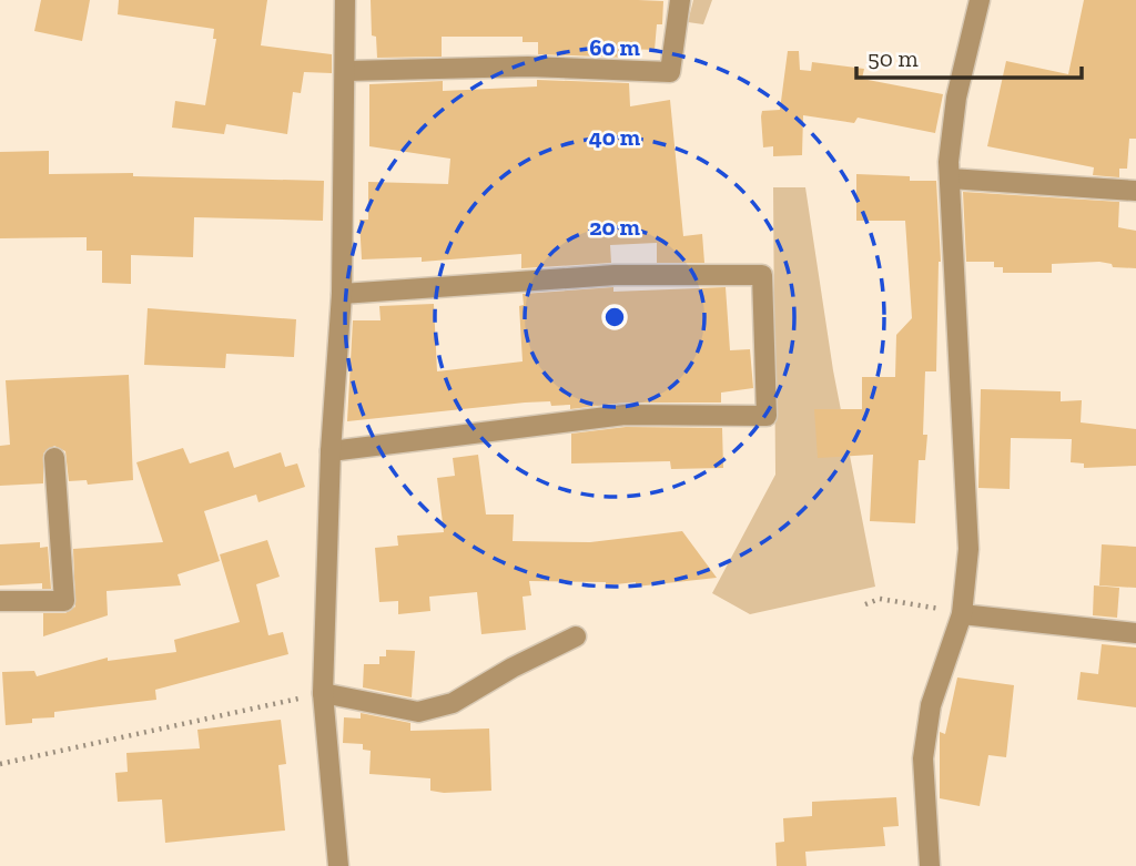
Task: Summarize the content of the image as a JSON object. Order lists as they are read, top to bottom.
{
  "scale_bar": "50 m",
  "rings": ["60 m", "40 m", "20 m"]
}
